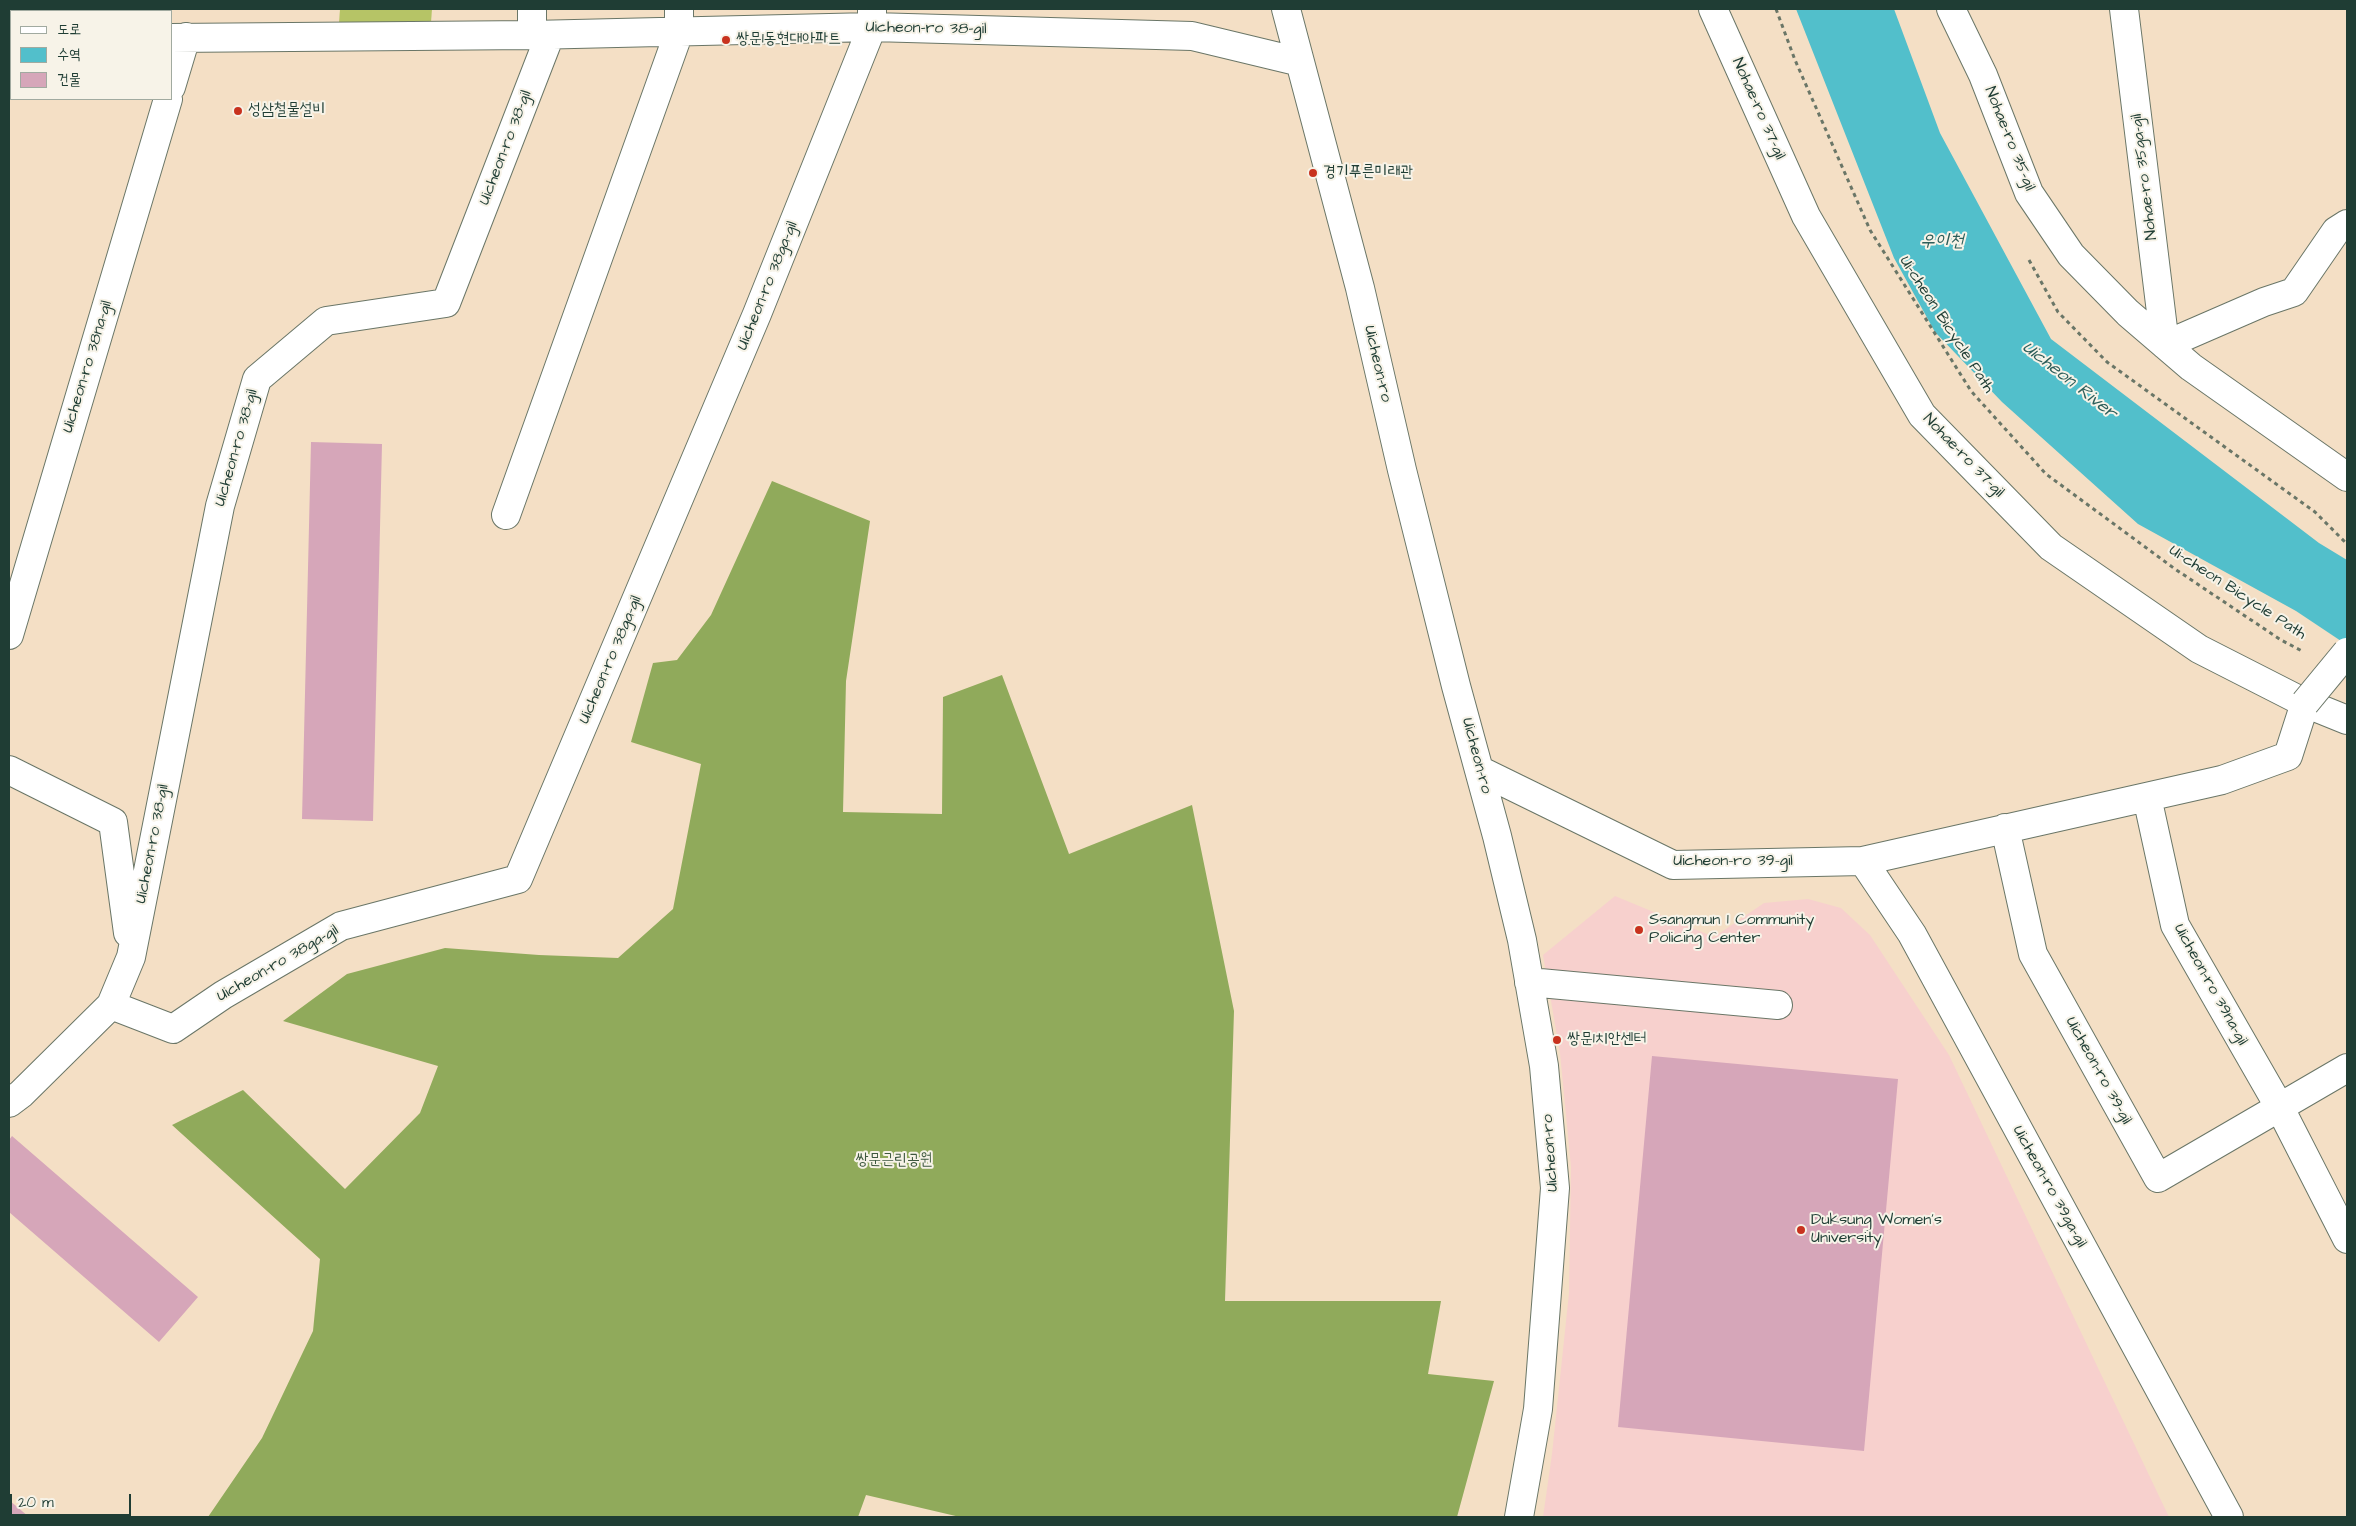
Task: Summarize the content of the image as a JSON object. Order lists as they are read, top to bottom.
{
  "streets": {
    "street": [
      "Uicheon-ro 38-gil",
      "Nohae-ro 37-gil",
      "Nohae-ro 35-gil",
      "Nohae-ro 35ga-gil",
      "Uicheon-ro 38ga-gil",
      "Uicheon-ro",
      "Uicheon-ro 38na-gil",
      "Uicheon-ro 39-gil",
      "Uicheon-ro 39na-gil",
      "Uicheon-ro 39ga-gil"
    ],
    "path": ["Ui-cheon Bicycle Path"]
  },
  "crossings": [
    ["Uicheon-ro 38-gil", "Uicheon-ro 38ga-gil"],
    ["Uicheon-ro 38-gil", "Uicheon-ro"],
    ["Nohae-ro 37-gil", "Uicheon-ro 39-gil"],
    ["Nohae-ro 35-gil", "Nohae-ro 35ga-gil"],
    ["Uicheon-ro", "Uicheon-ro 39-gil"],
    ["Uicheon-ro 39-gil", "Uicheon-ro 39na-gil"],
    ["Uicheon-ro 39-gil", "Uicheon-ro 39ga-gil"]
  ],
  "water": ["우이천", "Uicheon River"],
  "parks": ["쌍문근린공원"],
  "places": [
    "쌍문1동현대아파트",
    "성삼철물설비",
    "경기푸른미래관",
    "Ssangmun 1 Community Policing Center",
    "쌍문1치안센터",
    "Duksung Women's University"
  ],
  "legend": ["도로", "수역", "건물"],
  "scale_bar": "20 m"
}
